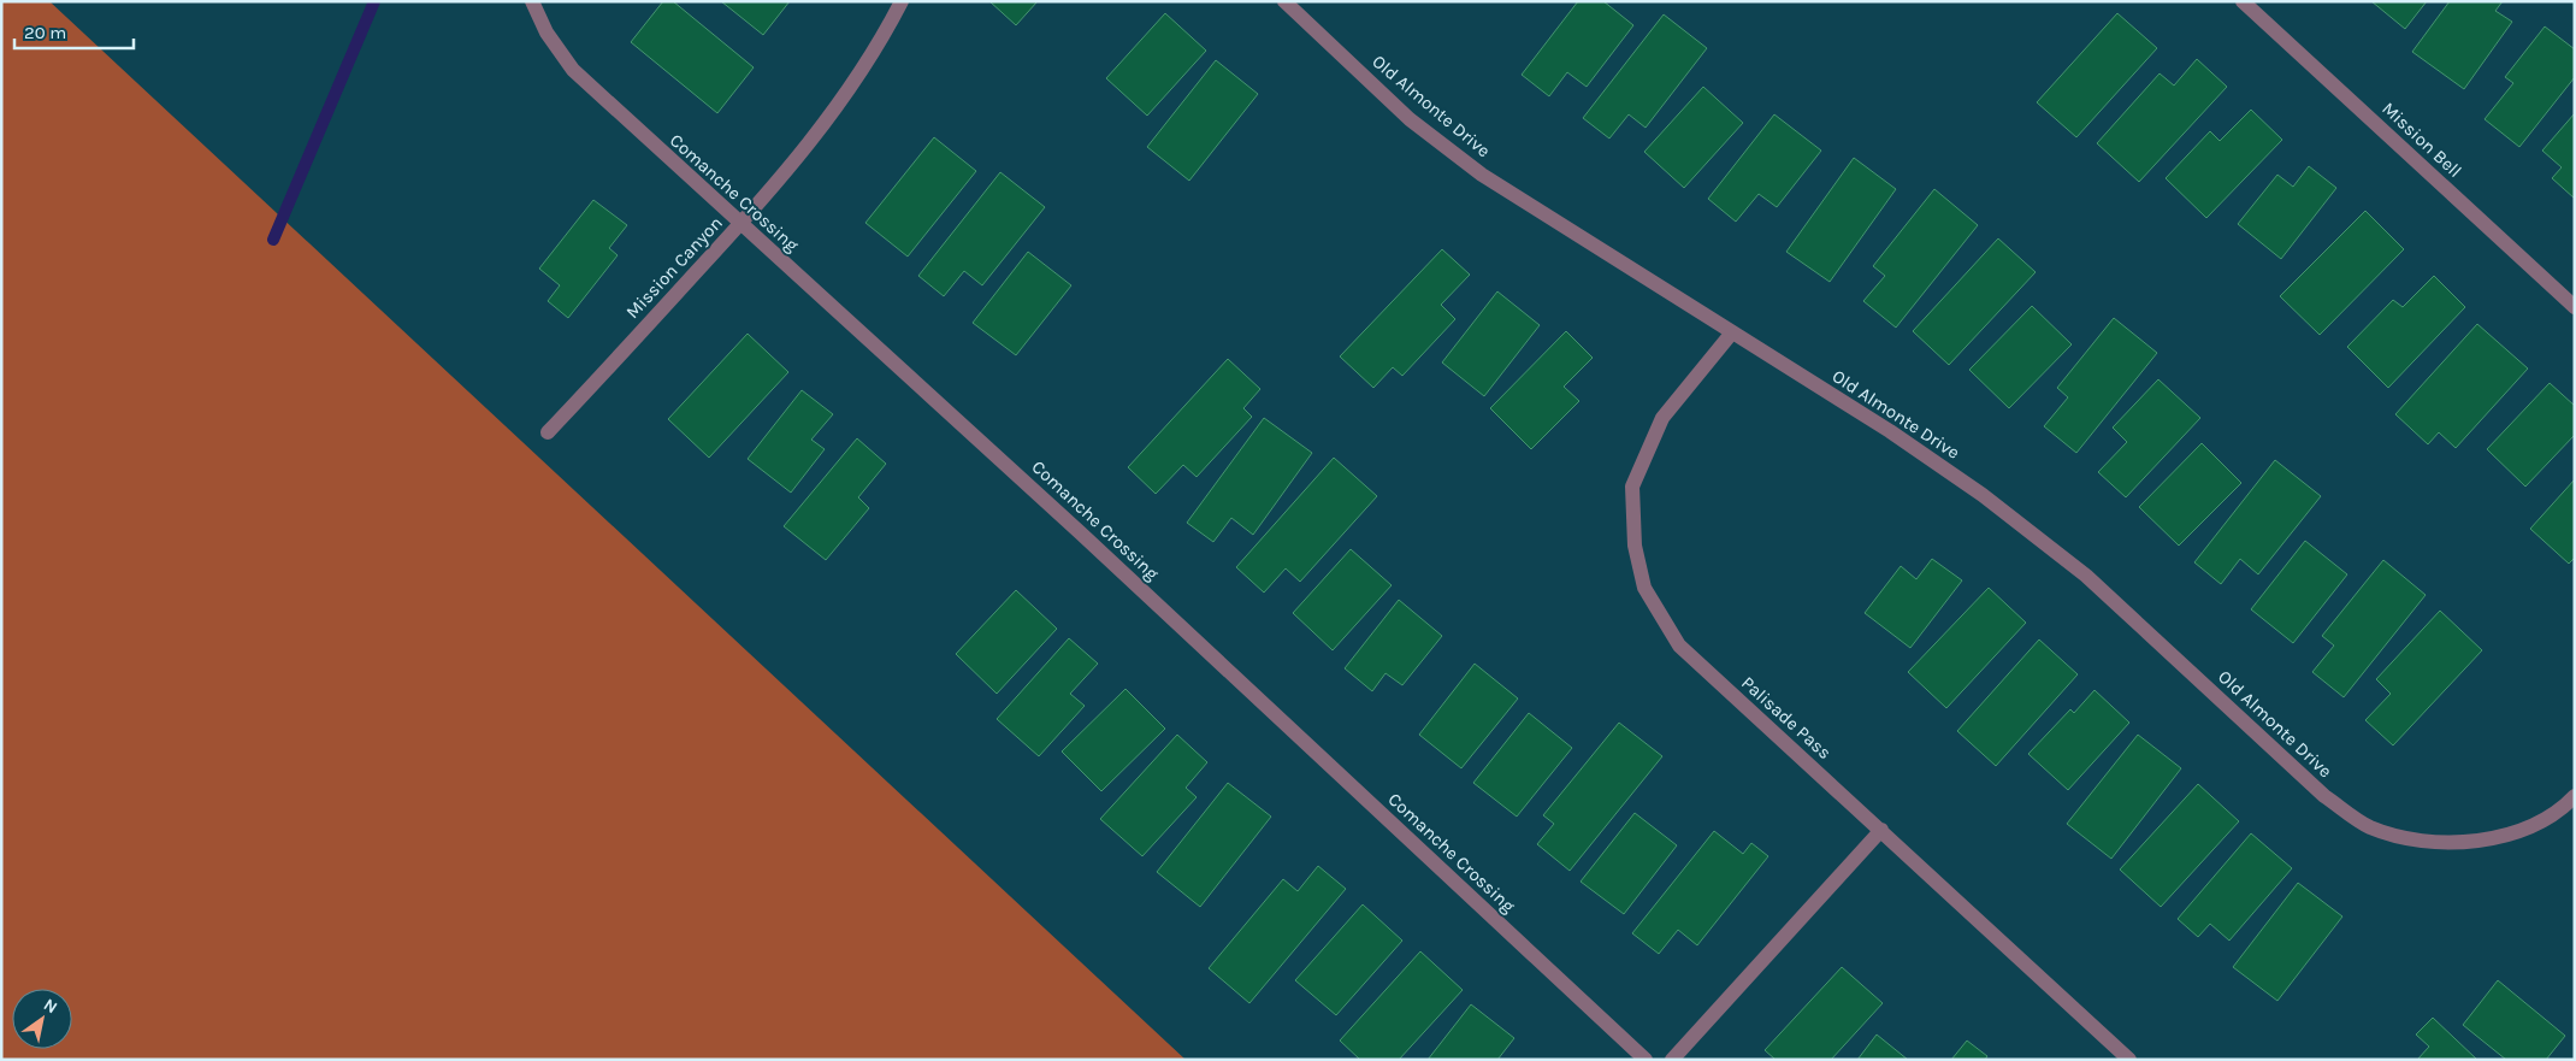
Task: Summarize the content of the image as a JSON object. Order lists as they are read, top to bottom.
{
  "streets": {
    "street": [
      "Old Almonte Drive",
      "Mission Bell",
      "Comanche Crossing",
      "Mission Canyon",
      "Palisade Pass"
    ]
  },
  "crossings": [
    ["Old Almonte Drive", "Palisade Pass"],
    ["Comanche Crossing", "Mission Canyon"]
  ],
  "scale_bar": "20 m",
  "north": "top right"
}
